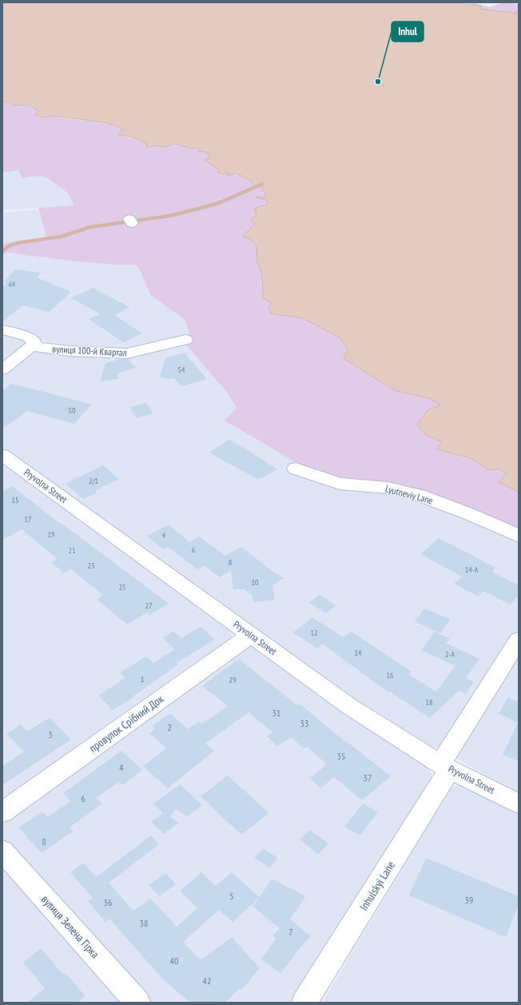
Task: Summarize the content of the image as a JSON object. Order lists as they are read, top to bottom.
{
  "streets": {
    "street": [
      "вулиця 100-й Квартал",
      "Pryvolna Street",
      "Lyutneviy Lane",
      "провулок Срібний Док",
      "Inhulskyi Lane",
      "вулиця Зелена Гірка"
    ]
  },
  "crossings": [
    ["Pryvolna Street", "провулок Срібний Док"],
    ["Pryvolna Street", "Inhulskyi Lane"]
  ],
  "places": ["Inhul"],
  "house_numbers": [
    "64",
    "54",
    "50",
    "2/1",
    "15",
    "17",
    "19",
    "4",
    "6",
    "21",
    "8",
    "23",
    "14-А",
    "10",
    "25",
    "27",
    "12",
    "14",
    "2-А",
    "16",
    "1",
    "29",
    "18",
    "31",
    "33",
    "2",
    "3",
    "35",
    "4",
    "37",
    "6",
    "8",
    "5",
    "39",
    "36",
    "38",
    "7",
    "40",
    "42"
  ]
}
